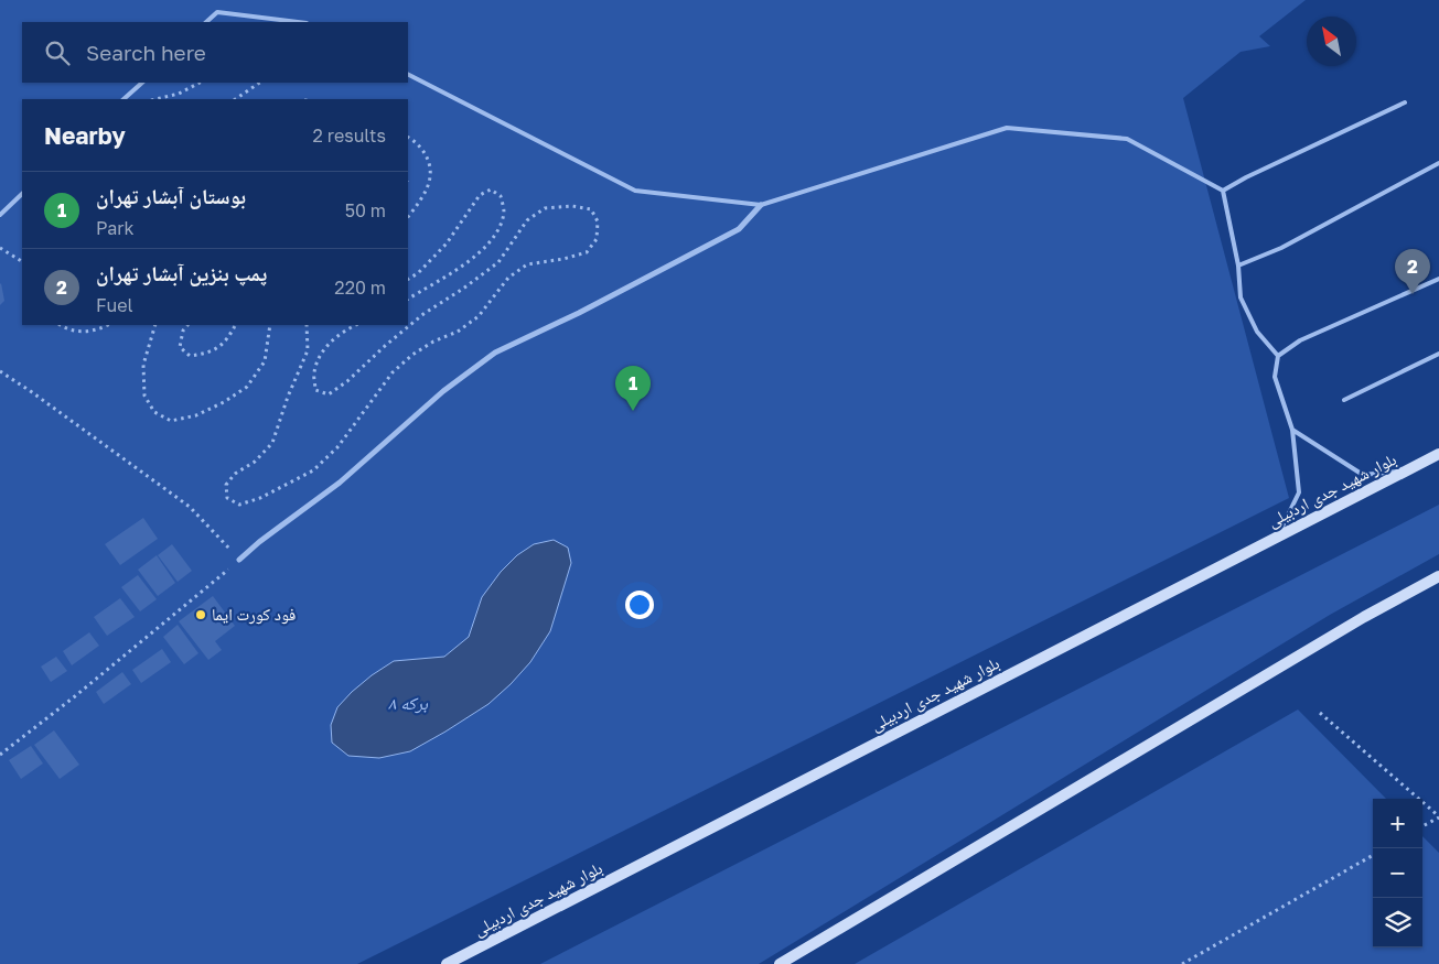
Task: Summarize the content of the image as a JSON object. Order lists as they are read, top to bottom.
{
  "streets": {
    "main road": ["بلوار شهید جدی اردبیلی"]
  },
  "water": ["برکه ۸"],
  "places": ["فود کورت ایما"],
  "north": "top left",
  "page": {
    "search": "Search here",
    "heading": ["Nearby", "2 results"],
    "list": [
      {
        "mark": "1",
        "name": "بوستان آبشار تهران",
        "note": "Park",
        "value": "50 m"
      },
      {
        "mark": "2",
        "name": "پمپ بنزین آبشار تهران",
        "note": "Fuel",
        "value": "220 m"
      }
    ],
    "pins": ["2", "1"],
    "map_buttons": ["+", "−"]
  }
}
